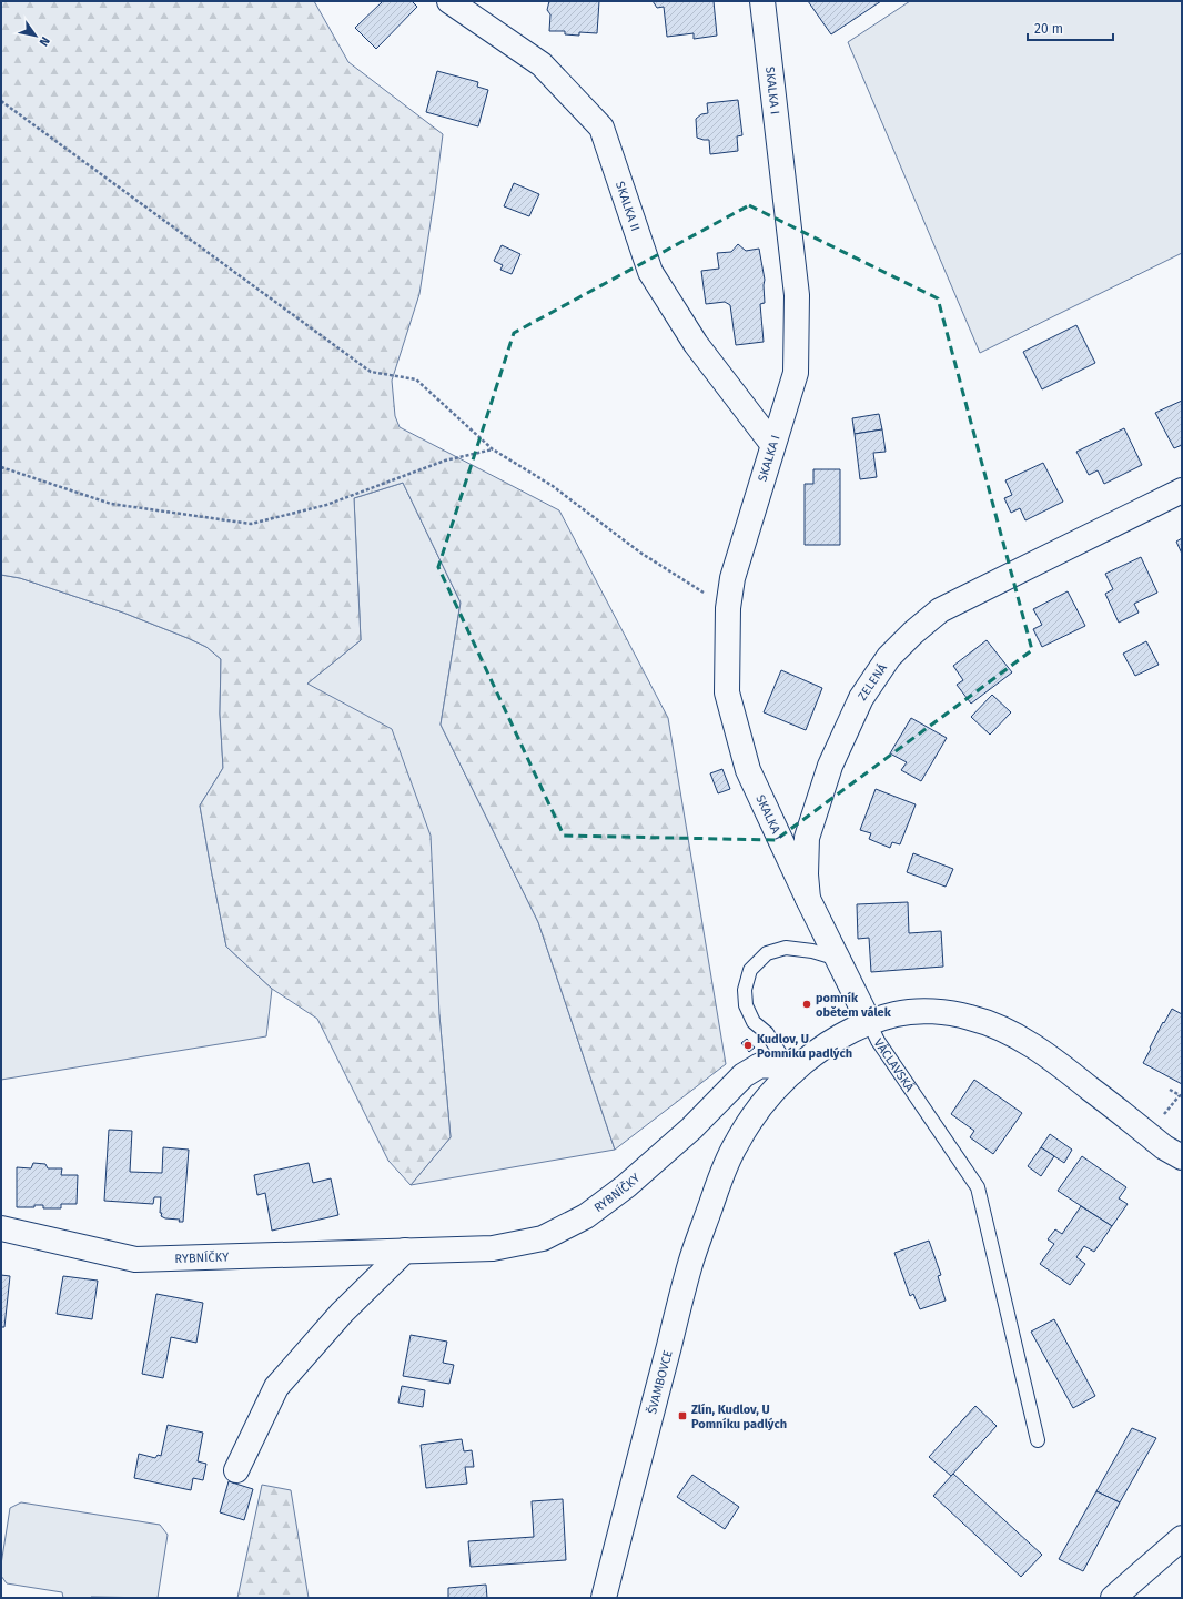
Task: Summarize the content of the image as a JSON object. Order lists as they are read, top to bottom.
{
  "streets": {
    "street": [
      "SKALKA I",
      "SKALKA II",
      "ZELENÁ",
      "VÁCLAVSKÁ",
      "RYBNÍČKY",
      "ŠVAMBOVCE"
    ]
  },
  "crossings": [
    ["SKALKA I", "SKALKA II"],
    ["SKALKA I", "ZELENÁ"],
    ["ZELENÁ", "VÁCLAVSKÁ"],
    ["ZELENÁ", "ŠVAMBOVCE"],
    ["VÁCLAVSKÁ", "ŠVAMBOVCE"],
    ["RYBNÍČKY", "ŠVAMBOVCE"]
  ],
  "places": {
    "other": ["pomník obětem válek", "Kudlov, U Pomníku padlých"],
    "transit": ["Zlín, Kudlov, U Pomníku padlých"]
  },
  "scale_bar": "20 m",
  "north": "bottom right"
}
